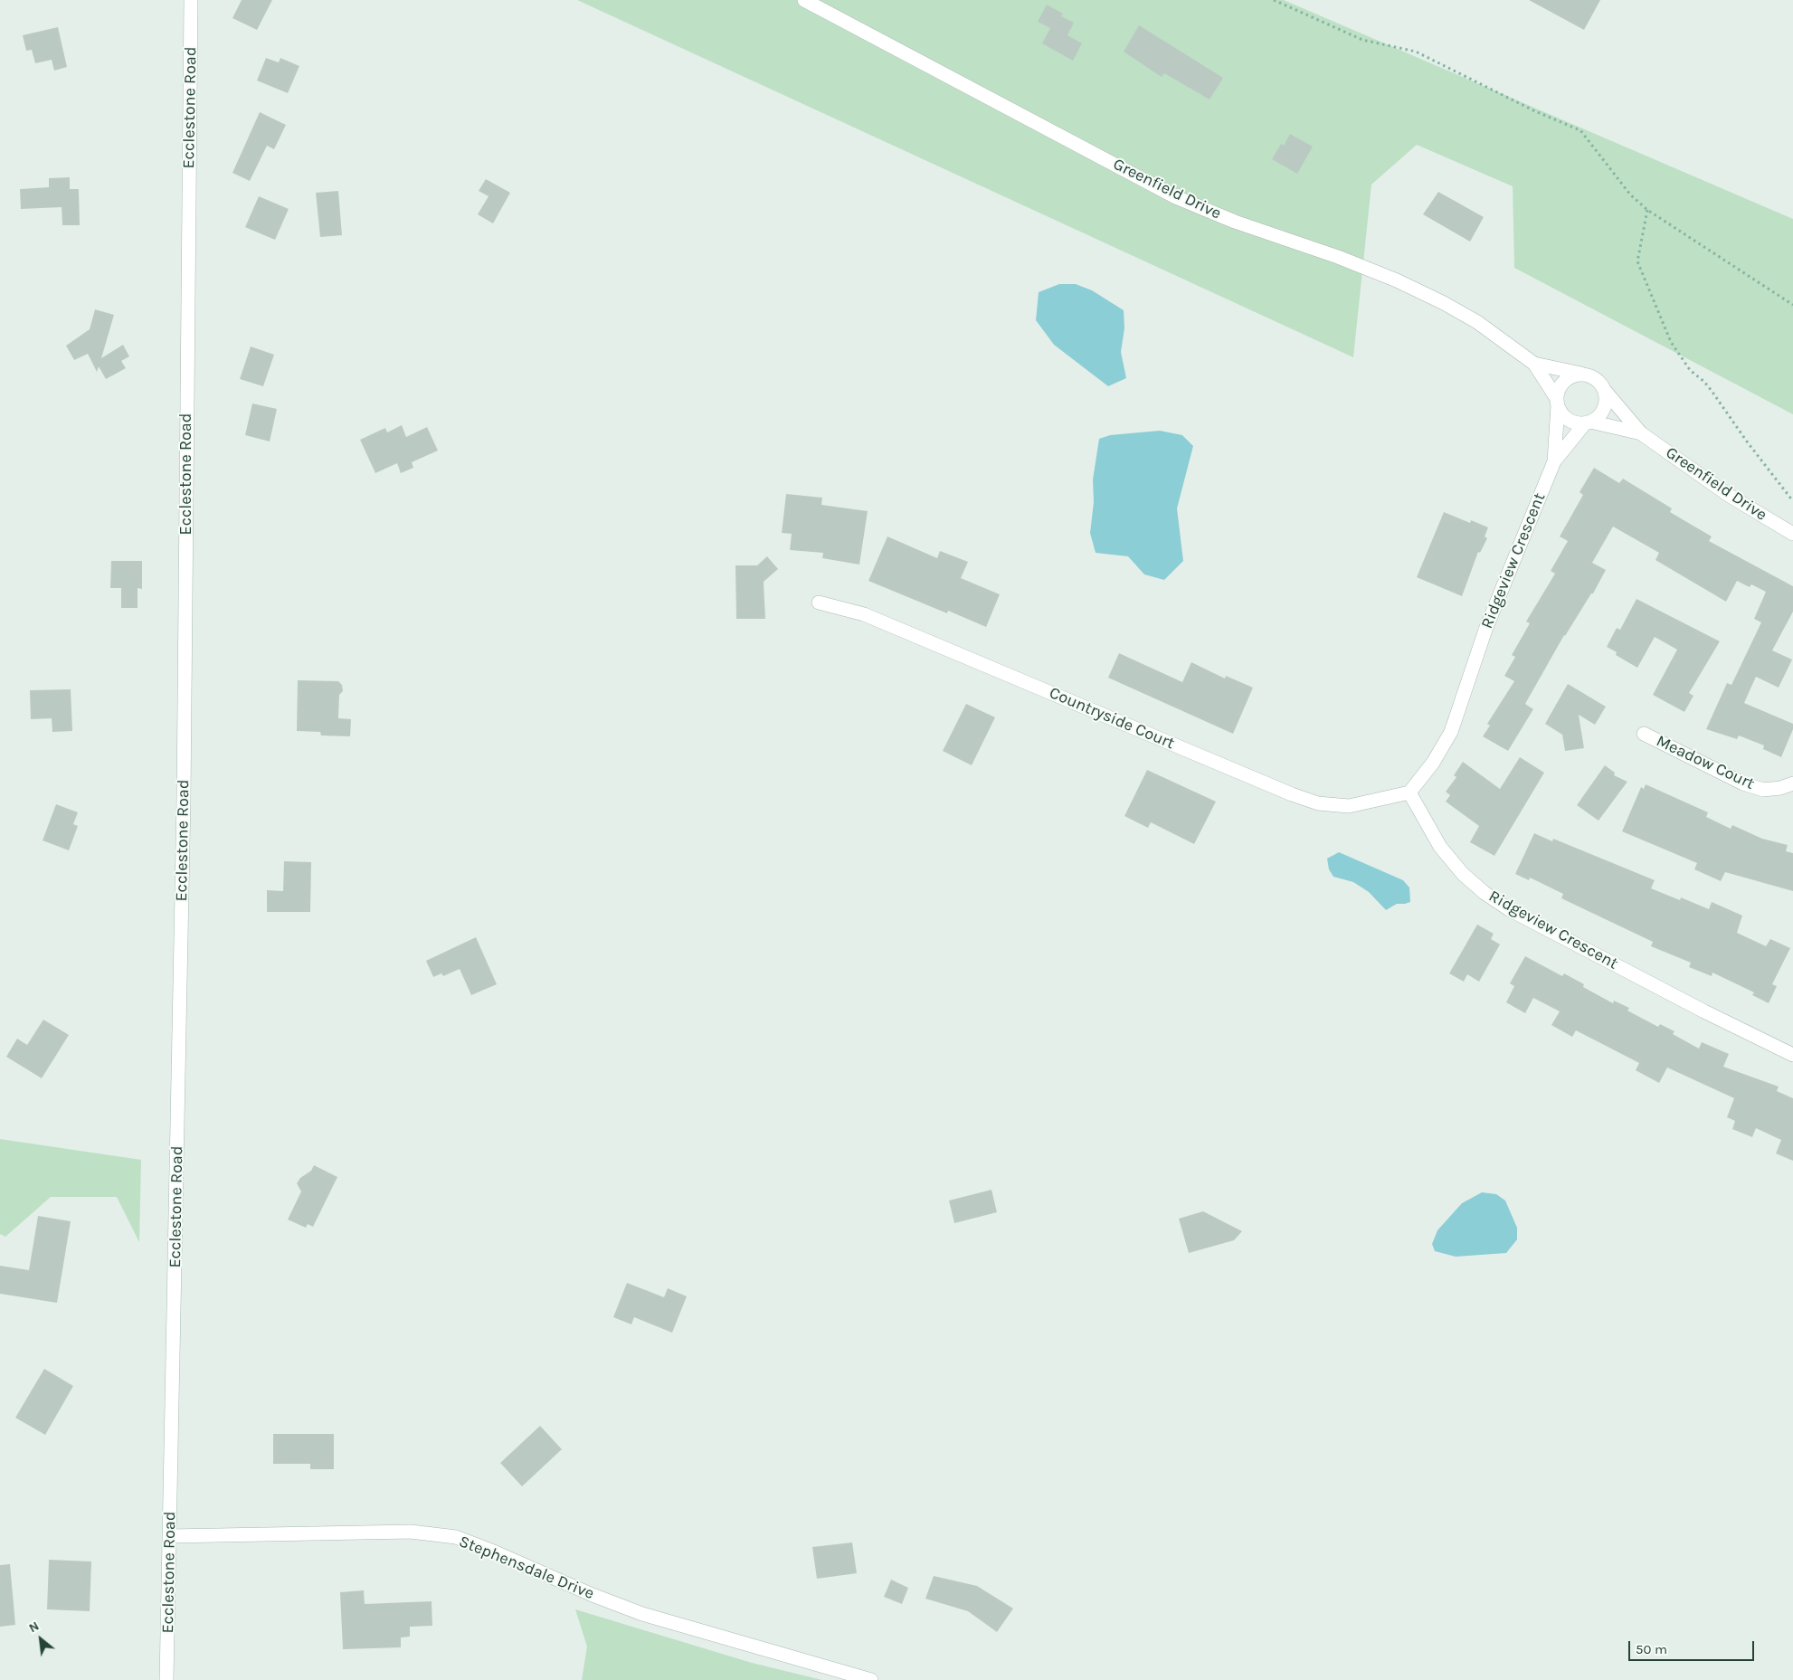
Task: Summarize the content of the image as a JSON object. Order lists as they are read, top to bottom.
{
  "streets": {
    "street": [
      "Ecclestone Road",
      "Greenfield Drive",
      "Ridgeview Crescent",
      "Countryside Court",
      "Meadow Court",
      "Stephensdale Drive"
    ]
  },
  "crossings": [
    ["Ecclestone Road", "Stephensdale Drive"],
    ["Greenfield Drive", "Ridgeview Crescent"],
    ["Ridgeview Crescent", "Countryside Court"]
  ],
  "scale_bar": "50 m",
  "north": "top left"
}
